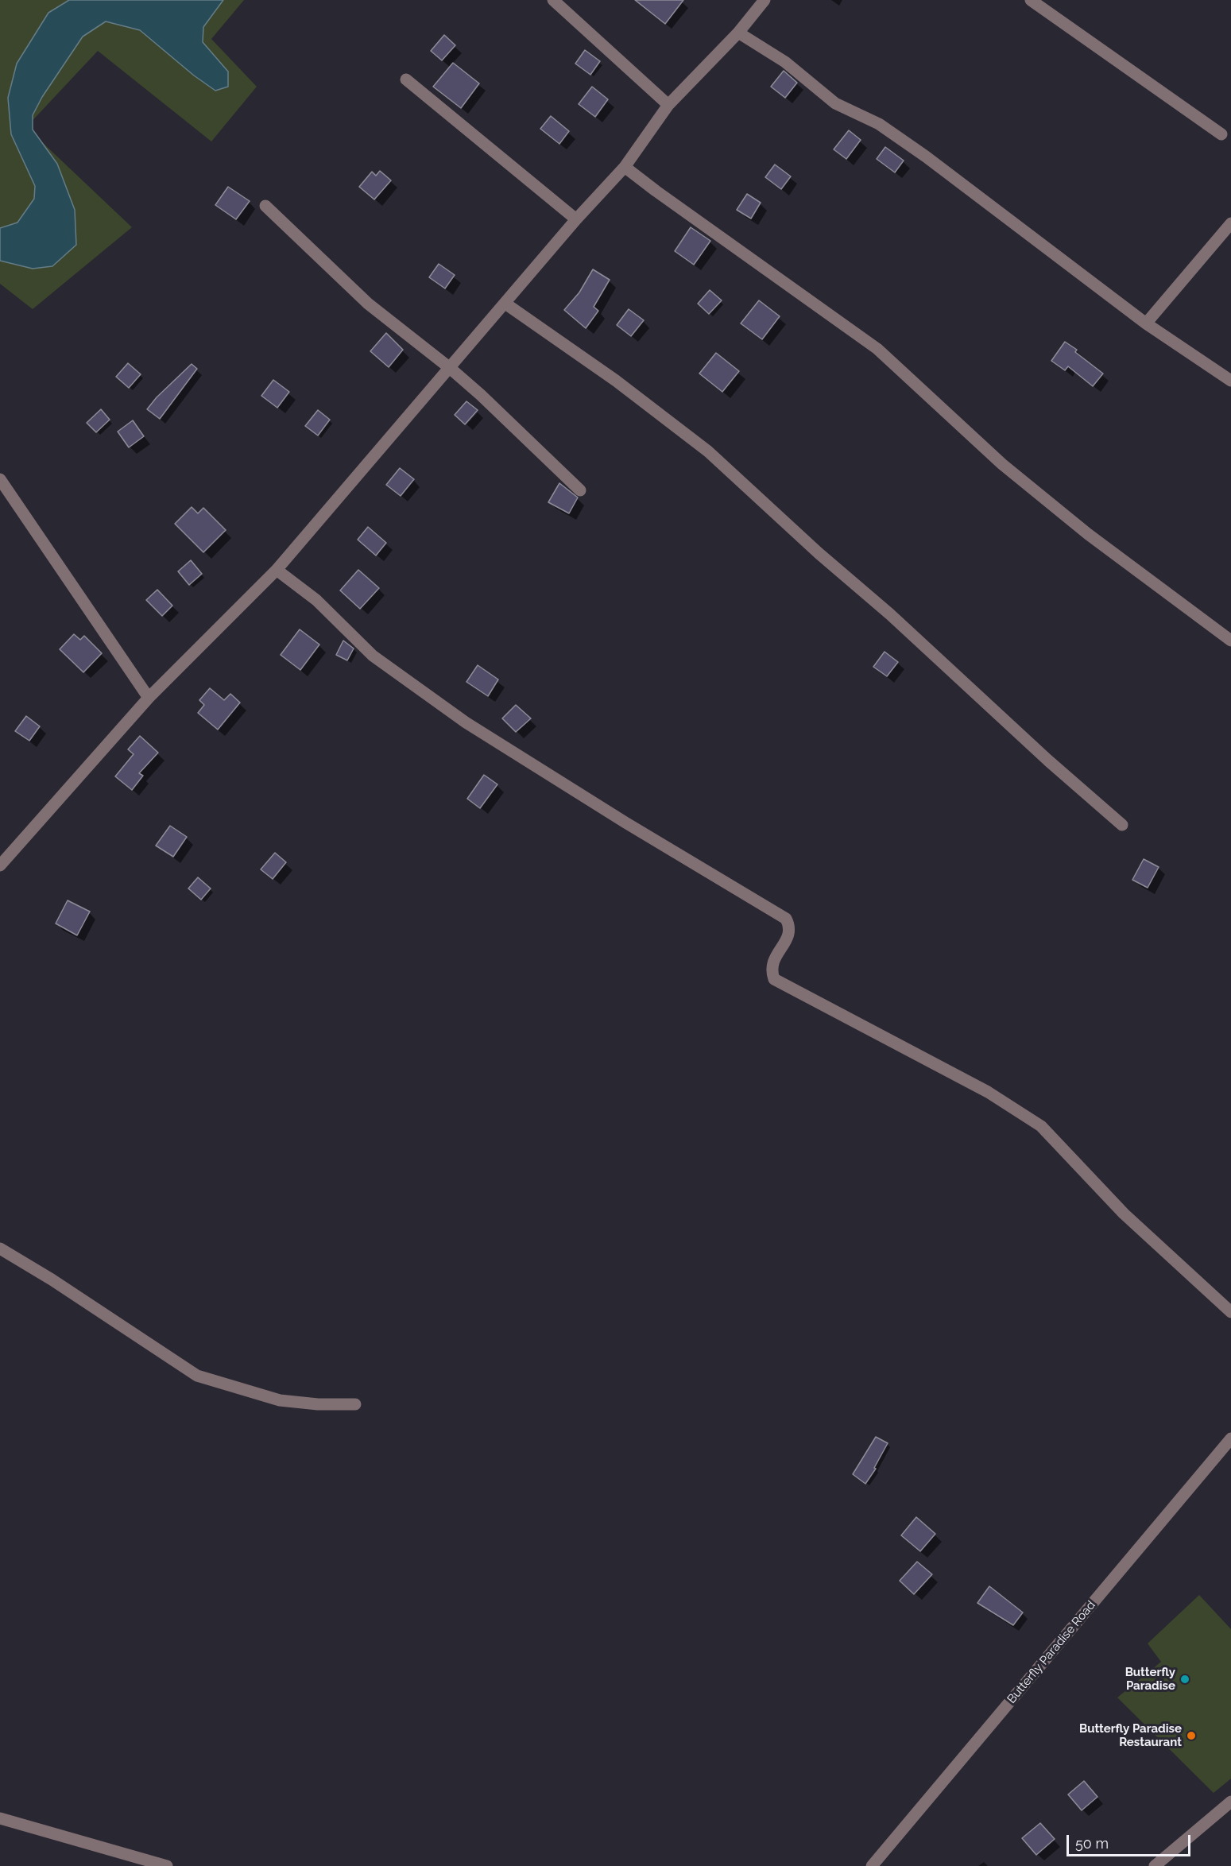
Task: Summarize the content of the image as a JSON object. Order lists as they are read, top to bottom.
{
  "streets": {
    "street": ["Butterfly Paradise Road"]
  },
  "places": ["Butterfly Paradise", "Butterfly Paradise Restaurant"],
  "scale_bar": "50 m"
}
